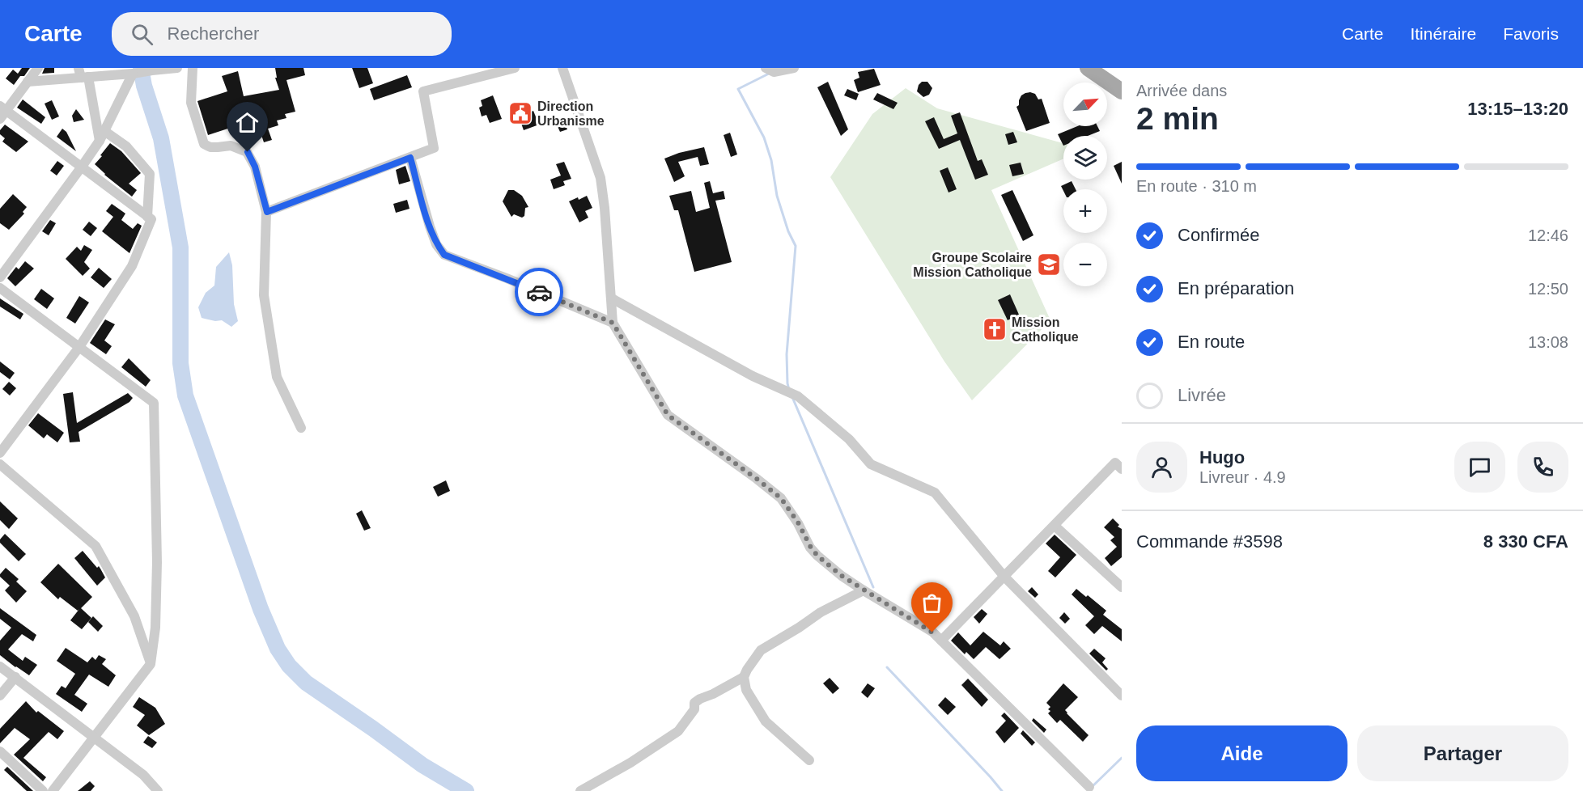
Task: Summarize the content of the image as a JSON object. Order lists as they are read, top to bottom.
{
  "places": {
    "public building": ["Direction Urbanisme"],
    "school or university": ["Groupe Scolaire Mission Catholique"],
    "church": ["Mission Catholique"]
  },
  "north": "top right",
  "page": {
    "header": "Carte",
    "search": "Rechercher",
    "nav": ["Carte", "Itinéraire", "Favoris"],
    "heading": ["2 min", "Arrivée dans", "13:15–13:20"],
    "panel": [
      "Hugo",
      "Livreur · 4.9",
      "Commande #3598",
      "8 330 CFA"
    ],
    "map_buttons": ["+", "−"],
    "bar": "En route · 310 m",
    "list": [
      ["Confirmée", "12:46"],
      ["En préparation", "12:50"],
      ["En route", "13:08"],
      "Livrée"
    ],
    "buttons": ["Aide", "Partager"]
  }
}
